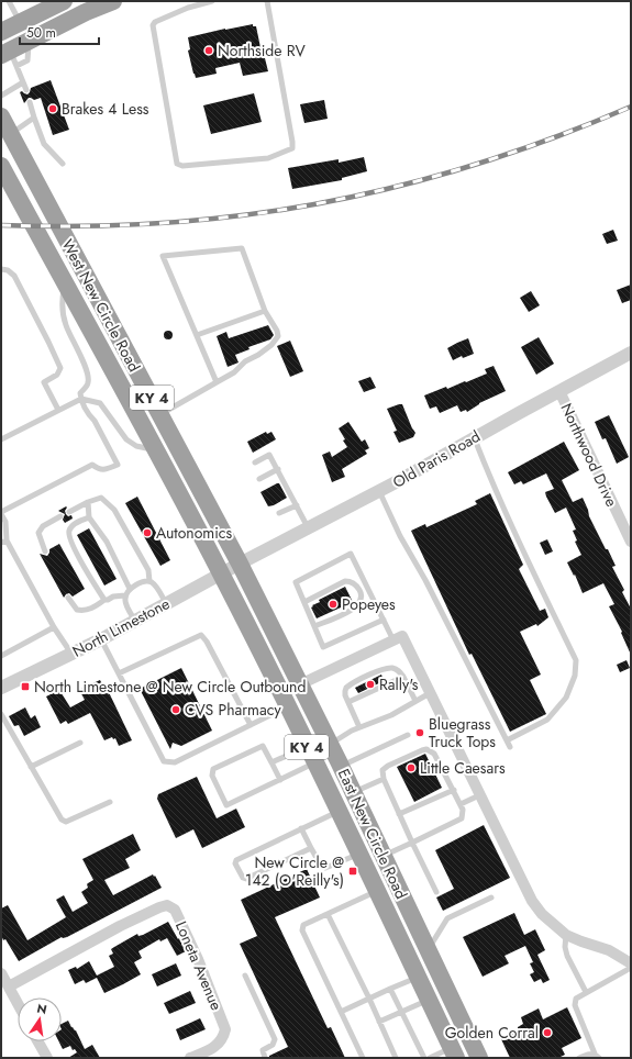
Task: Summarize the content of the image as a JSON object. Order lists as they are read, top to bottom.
{
  "streets": {
    "highway": ["West New Circle Road", "KY 4", "East New Circle Road"],
    "street": [
      "Northwood Drive",
      "Old Paris Road",
      "North Limestone",
      "Loneta Avenue"
    ]
  },
  "crossings": [
    ["West New Circle Road", "Old Paris Road"],
    ["West New Circle Road", "North Limestone"],
    ["West New Circle Road", "East New Circle Road"],
    ["Northwood Drive", "Old Paris Road"],
    ["Old Paris Road", "North Limestone"],
    ["Old Paris Road", "East New Circle Road"],
    ["North Limestone", "East New Circle Road"]
  ],
  "places": {
    "other": [
      "Northside RV",
      "Brakes 4 Less",
      "Autonomics",
      "Popeyes",
      "Rally's",
      "CVS Pharmacy",
      "Bluegrass Truck Tops",
      "Little Caesars",
      "Golden Corral"
    ],
    "transit": ["North Limestone @ New Circle Outbound", "New Circle @ 142 (O'Reilly's)"]
  },
  "scale_bar": "50 m",
  "north": "top"
}
